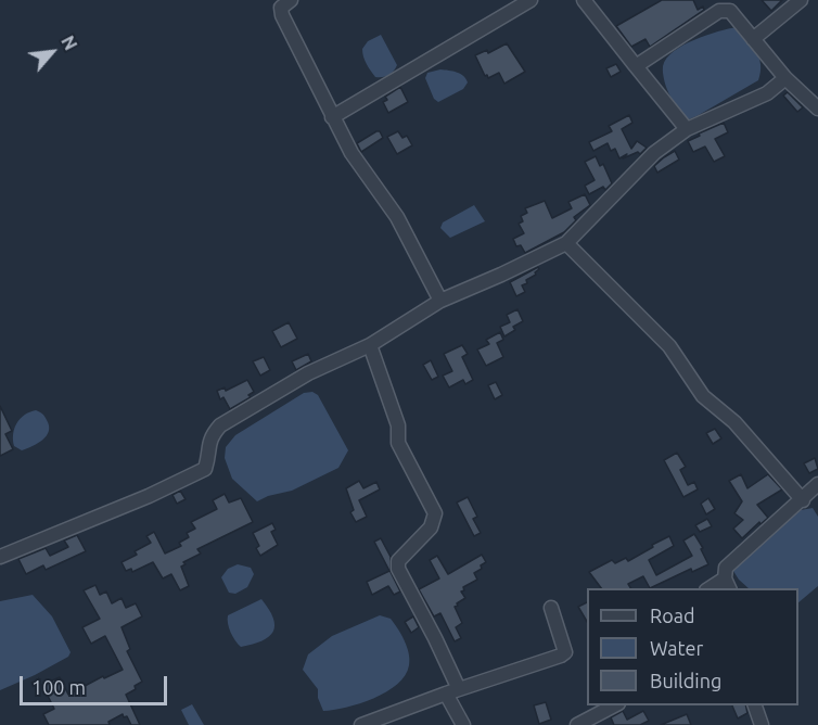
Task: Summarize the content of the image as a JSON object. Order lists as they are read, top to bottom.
{
  "legend": ["Road", "Water", "Building"],
  "scale_bar": "100 m",
  "north": "top right"
}
